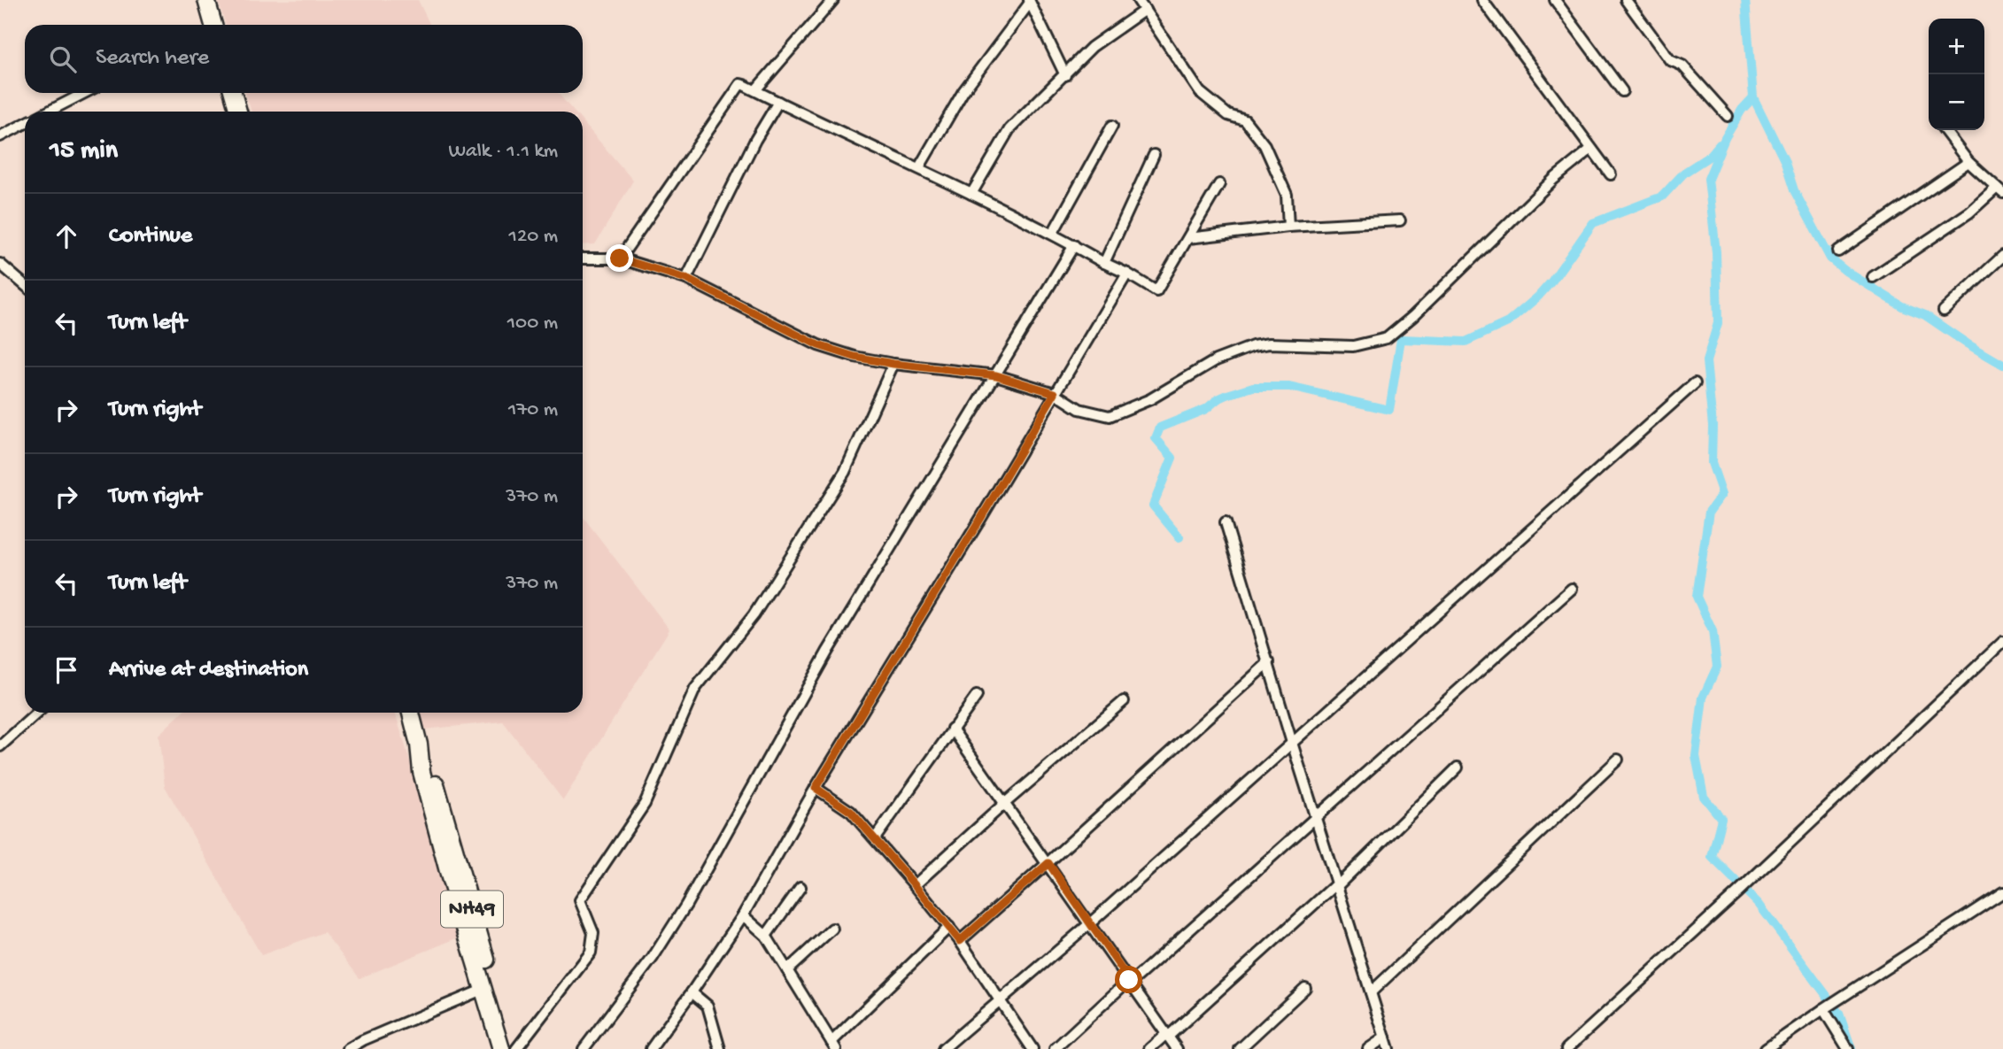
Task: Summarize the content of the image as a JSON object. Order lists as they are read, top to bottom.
{
  "streets": {
    "highway": ["NH49"]
  },
  "page": {
    "map_buttons": ["+", "−"],
    "search": "Search here",
    "heading": ["15 min", "Walk · 1.1 km"],
    "list": [
      ["Continue", "120 m"],
      ["Turn left", "100 m"],
      ["Turn right", "170 m"],
      ["Turn right", "370 m"],
      ["Turn left", "370 m"],
      "Arrive at destination"
    ]
  }
}
